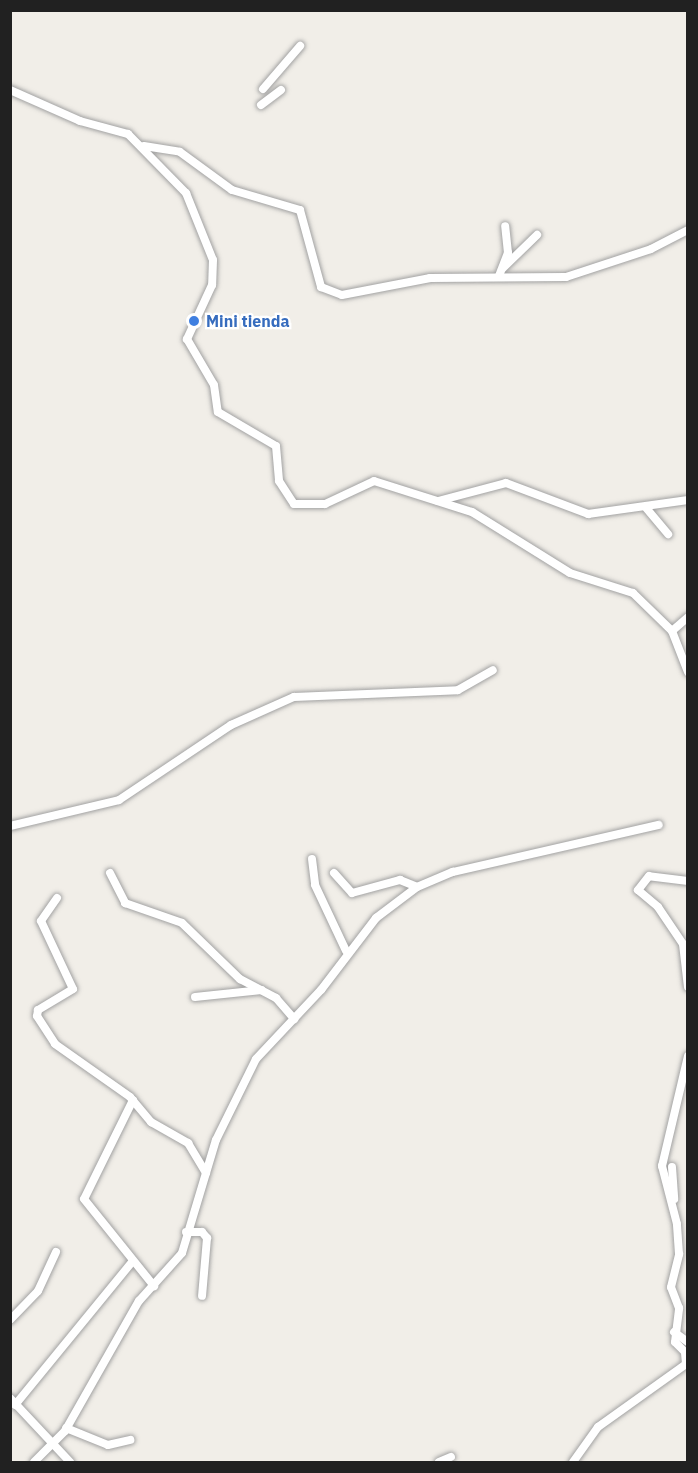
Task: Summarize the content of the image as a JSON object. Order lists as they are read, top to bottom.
{
  "places": ["Mini tienda"]
}
